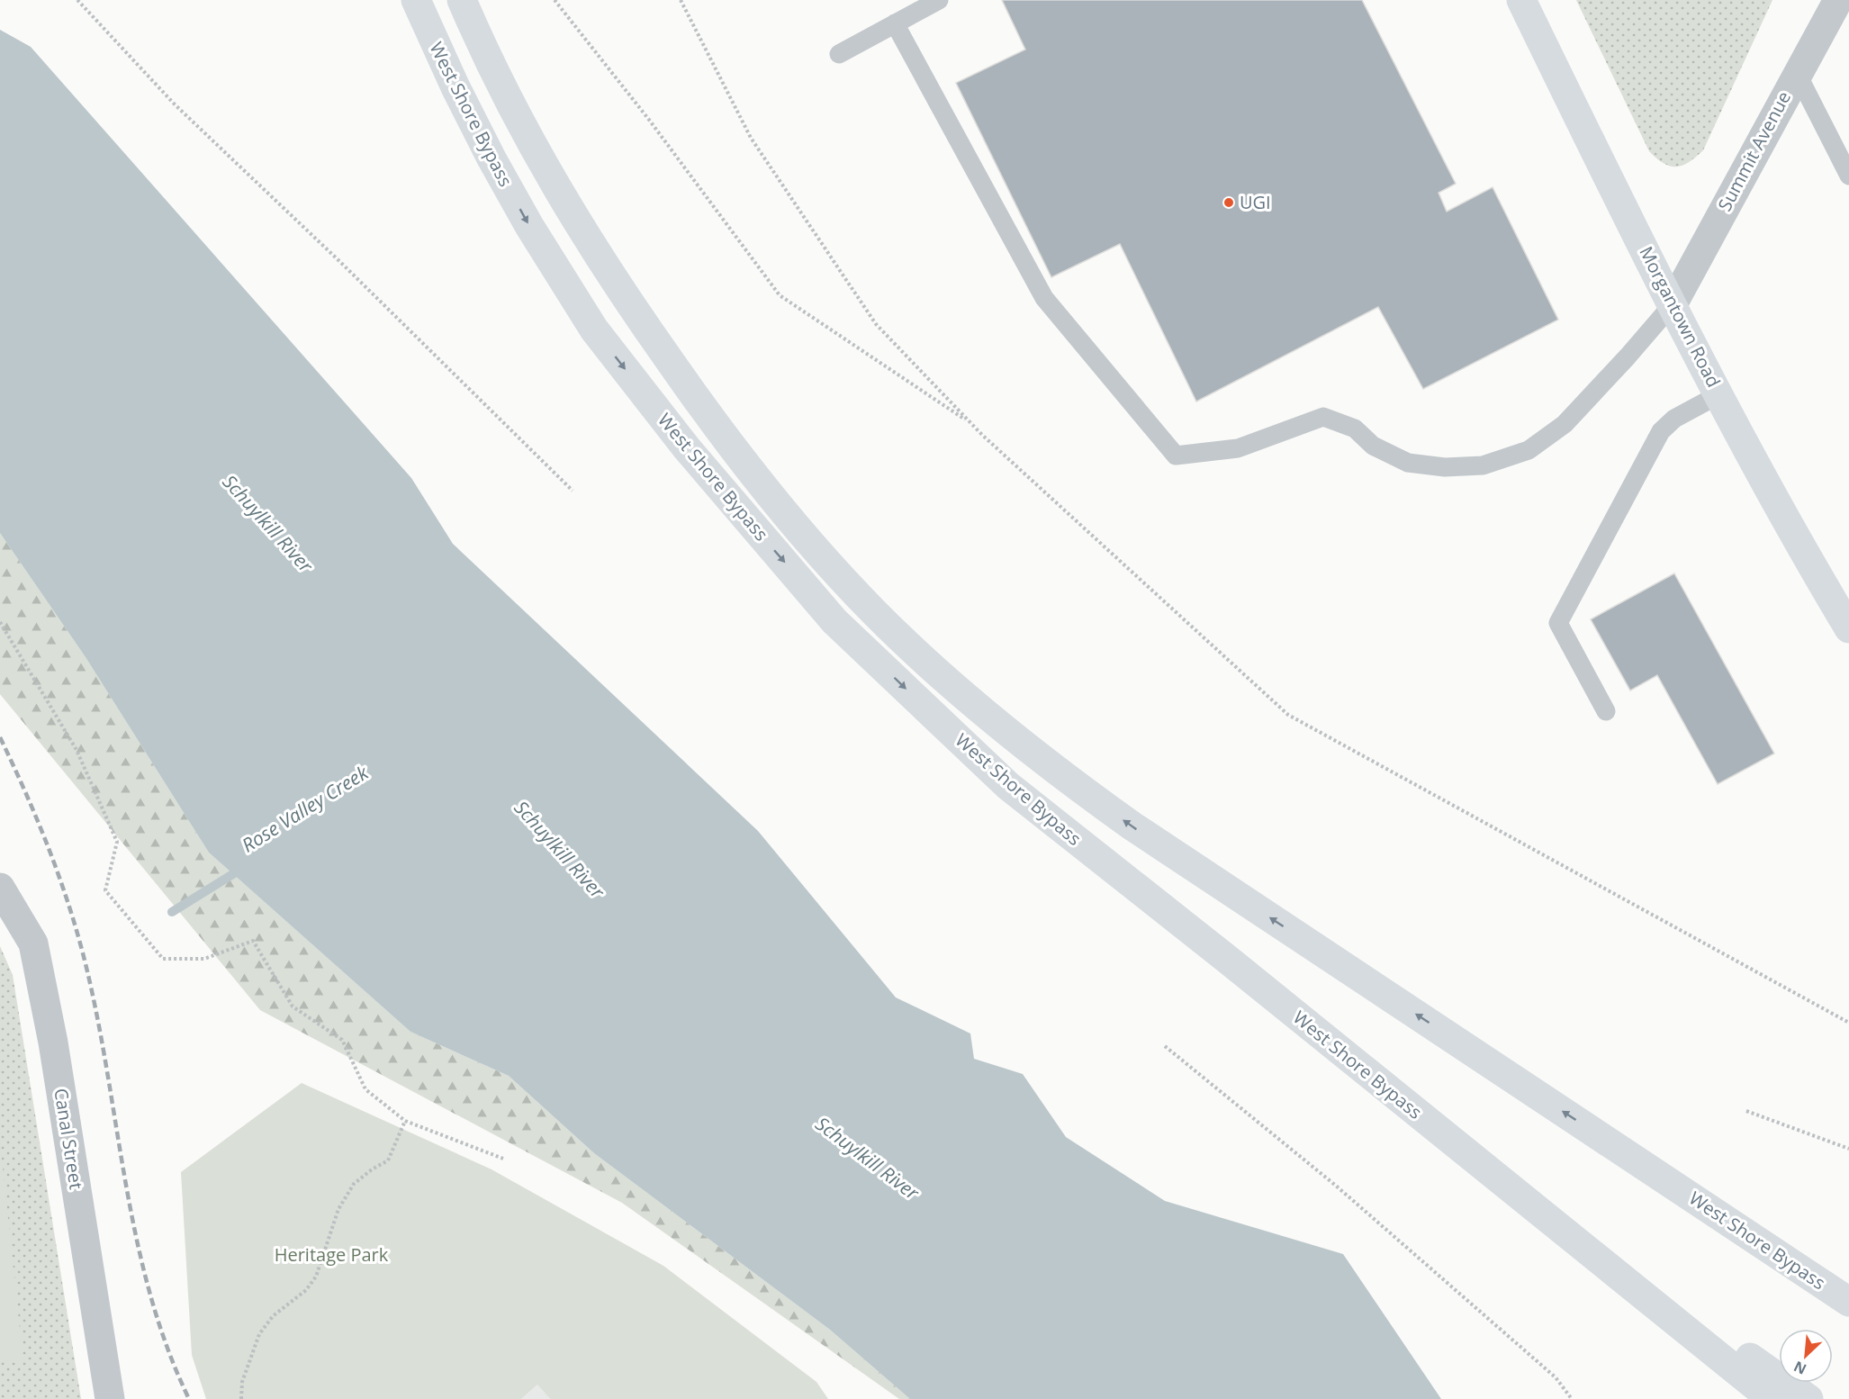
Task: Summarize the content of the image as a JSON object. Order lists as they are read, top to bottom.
{
  "streets": {
    "main road": ["West Shore Bypass", "Morgantown Road"],
    "street": ["Summit Avenue", "Canal Street"]
  },
  "crossings": [
    ["Summit Avenue", "Morgantown Road"]
  ],
  "water": ["Schuylkill River", "Rose Valley Creek"],
  "parks": ["Heritage Park"],
  "places": ["UGI"],
  "north": "bottom left"
}
